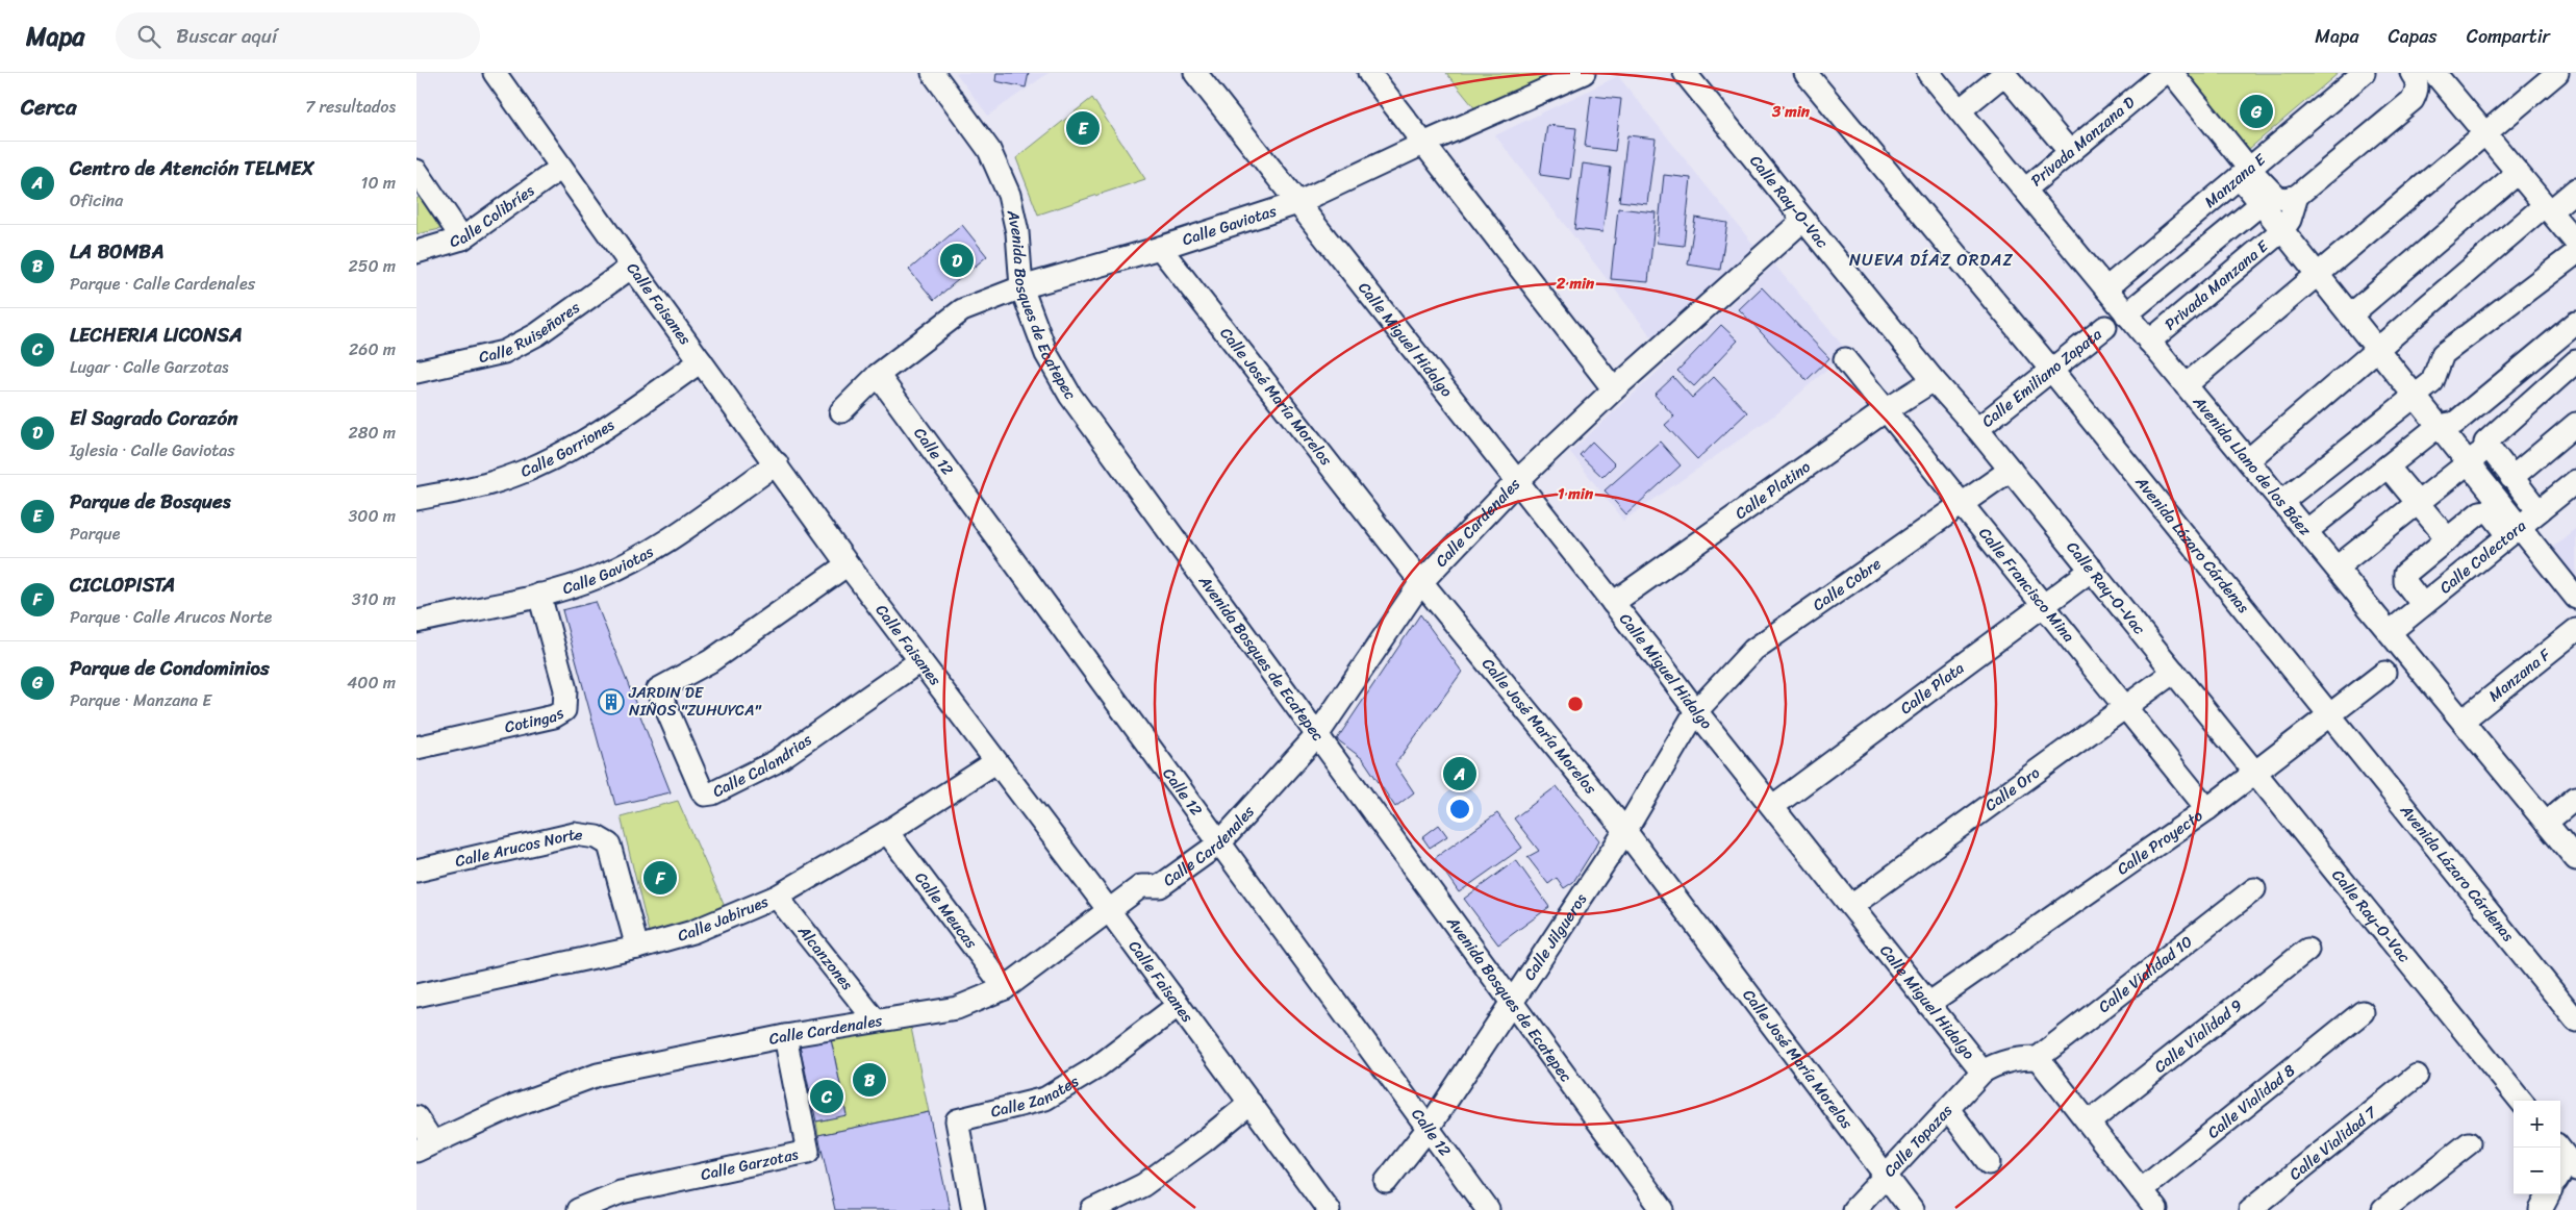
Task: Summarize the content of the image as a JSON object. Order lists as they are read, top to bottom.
{
  "streets": {
    "street": [
      "Privada Manzana D",
      "Manzana E",
      "Calle Ray-O-Vac",
      "Calle Colibríes",
      "Calle Gaviotas",
      "Privada Manzana E",
      "Avenida Bosques de Ecatepec",
      "Calle Faisanes",
      "Calle Ruiseñores",
      "Calle Miguel Hidalgo",
      "Calle Emiliano Zapata",
      "Calle José María Morelos",
      "Calle Gorriones",
      "Calle 12",
      "Avenida Llano de los Báez",
      "Calle Platino",
      "Calle Cardenales",
      "Avenida Lázaro Cárdenas",
      "Calle Colectora",
      "Calle Cobre",
      "Calle Francisco Mina",
      "Manzana F",
      "Calle Plata",
      "Cotingas",
      "Calle Calandrias",
      "Calle Oro",
      "Calle Proyecto",
      "Calle Arucos Norte",
      "Calle Meucas",
      "Calle Jabirues",
      "Calle Jilgueros",
      "Alcanzones",
      "Calle Vialidad 10",
      "Calle Vialidad 9",
      "Calle Zanates",
      "Calle Vialidad 8",
      "Calle Topazas",
      "Calle Vialidad 7",
      "Calle Garzotas"
    ]
  },
  "crossings": [
    ["Privada Manzana D", "Avenida Llano de los Báez"],
    ["Manzana E", "Avenida Llano de los Báez"],
    ["Calle Ray-O-Vac", "Calle Emiliano Zapata"],
    ["Calle Ray-O-Vac", "Calle Platino"],
    ["Calle Ray-O-Vac", "Calle Cardenales"],
    ["Calle Ray-O-Vac", "Calle Cobre"],
    ["Calle Ray-O-Vac", "Calle Plata"],
    ["Calle Ray-O-Vac", "Calle Oro"],
    ["Calle Ray-O-Vac", "Calle Proyecto"],
    ["Calle Colibríes", "Calle Faisanes"],
    ["Calle Gaviotas", "Avenida Bosques de Ecatepec"],
    ["Calle Gaviotas", "Calle Faisanes"],
    ["Calle Gaviotas", "Calle Miguel Hidalgo"],
    ["Calle Gaviotas", "Calle José María Morelos"],
    ["Calle Gaviotas", "Calle 12"],
    ["Calle Gaviotas", "Cotingas"],
    ["Privada Manzana E", "Avenida Llano de los Báez"],
    ["Avenida Bosques de Ecatepec", "Calle Cardenales"],
    ["Avenida Bosques de Ecatepec", "Calle Jilgueros"],
    ["Calle Faisanes", "Calle Ruiseñores"],
    ["Calle Faisanes", "Calle Gorriones"],
    ["Calle Faisanes", "Calle Cardenales"],
    ["Calle Faisanes", "Calle Calandrias"],
    ["Calle Faisanes", "Calle Jabirues"],
    ["Calle Faisanes", "Calle Zanates"],
    ["Calle Miguel Hidalgo", "Calle Platino"],
    ["Calle Miguel Hidalgo", "Calle Cardenales"],
    ["Calle Miguel Hidalgo", "Calle Cobre"],
    ["Calle Miguel Hidalgo", "Calle Plata"],
    ["Calle Miguel Hidalgo", "Calle Oro"],
    ["Calle Miguel Hidalgo", "Calle Proyecto"],
    ["Calle Miguel Hidalgo", "Calle Jilgueros"],
    ["Calle Miguel Hidalgo", "Calle Vialidad 10"],
    ["Calle Miguel Hidalgo", "Calle Topazas"],
    ["Calle Emiliano Zapata", "Avenida Lázaro Cárdenas"],
    ["Calle José María Morelos", "Calle Cardenales"],
    ["Calle José María Morelos", "Calle Jilgueros"],
    ["Calle José María Morelos", "Calle Topazas"],
    ["Calle 12", "Calle Cardenales"],
    ["Calle 12", "Calle Jilgueros"],
    ["Avenida Llano de los Báez", "Calle Colectora"],
    ["Avenida Llano de los Báez", "Manzana F"],
    ["Calle Platino", "Calle Francisco Mina"],
    ["Calle Cardenales", "Calle Meucas"],
    ["Calle Cardenales", "Alcanzones"],
    ["Calle Cardenales", "Calle Garzotas"],
    ["Avenida Lázaro Cárdenas", "Calle Proyecto"],
    ["Calle Cobre", "Calle Francisco Mina"],
    ["Calle Cobre", "Calle Jilgueros"],
    ["Calle Francisco Mina", "Calle Plata"],
    ["Calle Francisco Mina", "Calle Oro"],
    ["Calle Francisco Mina", "Calle Proyecto"],
    ["Calle Arucos Norte", "Calle Jabirues"],
    ["Calle Meucas", "Calle Jabirues"],
    ["Calle Jabirues", "Alcanzones"]
  ],
  "districts": ["NUEVA DÍAZ ORDAZ"],
  "places": {
    "building": ["JARDIN DE NIÑOS \"ZUHUYCA\""]
  },
  "page": {
    "header": "Mapa",
    "search": "Buscar aquí",
    "nav": ["Mapa", "Capas", "Compartir"],
    "heading": ["Cerca", "7 resultados"],
    "pins": [
      "G",
      "E",
      "D",
      "A",
      "F",
      "B",
      "C"
    ],
    "list": [
      {
        "mark": "A",
        "name": "Centro de Atención TELMEX",
        "note": "Oficina",
        "value": "10 m"
      },
      {
        "mark": "B",
        "name": "LA BOMBA",
        "note": "Parque · Calle Cardenales",
        "value": "250 m"
      },
      {
        "mark": "C",
        "name": "LECHERIA LICONSA",
        "note": "Lugar · Calle Garzotas",
        "value": "260 m"
      },
      {
        "mark": "D",
        "name": "El Sagrado Corazón",
        "note": "Iglesia · Calle Gaviotas",
        "value": "280 m"
      },
      {
        "mark": "E",
        "name": "Parque de Bosques",
        "note": "Parque",
        "value": "300 m"
      },
      {
        "mark": "F",
        "name": "CICLOPISTA",
        "note": "Parque · Calle Arucos Norte",
        "value": "310 m"
      },
      {
        "mark": "G",
        "name": "Parque de Condominios",
        "note": "Parque · Manzana E",
        "value": "400 m"
      }
    ],
    "map_buttons": ["+", "−"]
  },
  "rings": ["3 min", "2 min", "1 min"]
}
